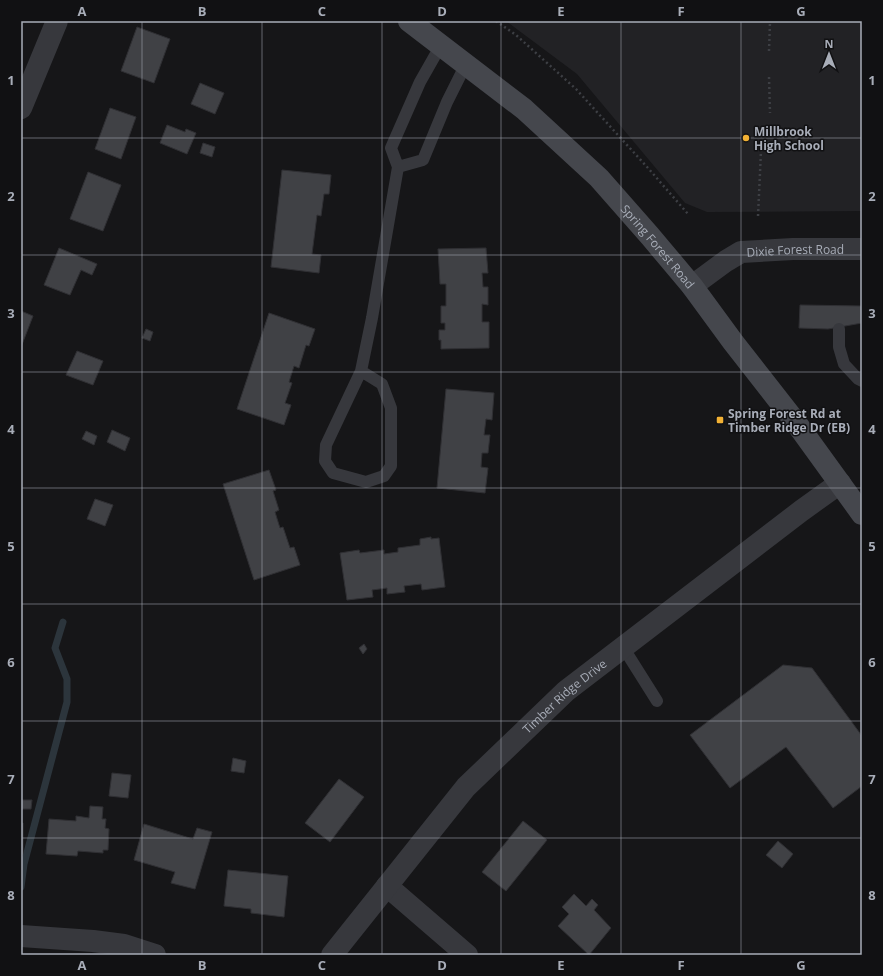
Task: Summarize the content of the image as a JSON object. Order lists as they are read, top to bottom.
{
  "streets": {
    "main road": ["Spring Forest Road"],
    "street": ["Dixie Forest Road", "Timber Ridge Drive"]
  },
  "crossings": [
    ["Spring Forest Road", "Dixie Forest Road"],
    ["Spring Forest Road", "Timber Ridge Drive"]
  ],
  "places": {
    "other": ["Millbrook High School"],
    "transit": ["Spring Forest Rd at Timber Ridge Dr (EB)"]
  },
  "north": "top",
  "grid": {
    "columns": [
      "A",
      "B",
      "C",
      "D",
      "E",
      "F",
      "G"
    ],
    "rows": [
      "1",
      "2",
      "3",
      "4",
      "5",
      "6",
      "7",
      "8"
    ]
  }
}
